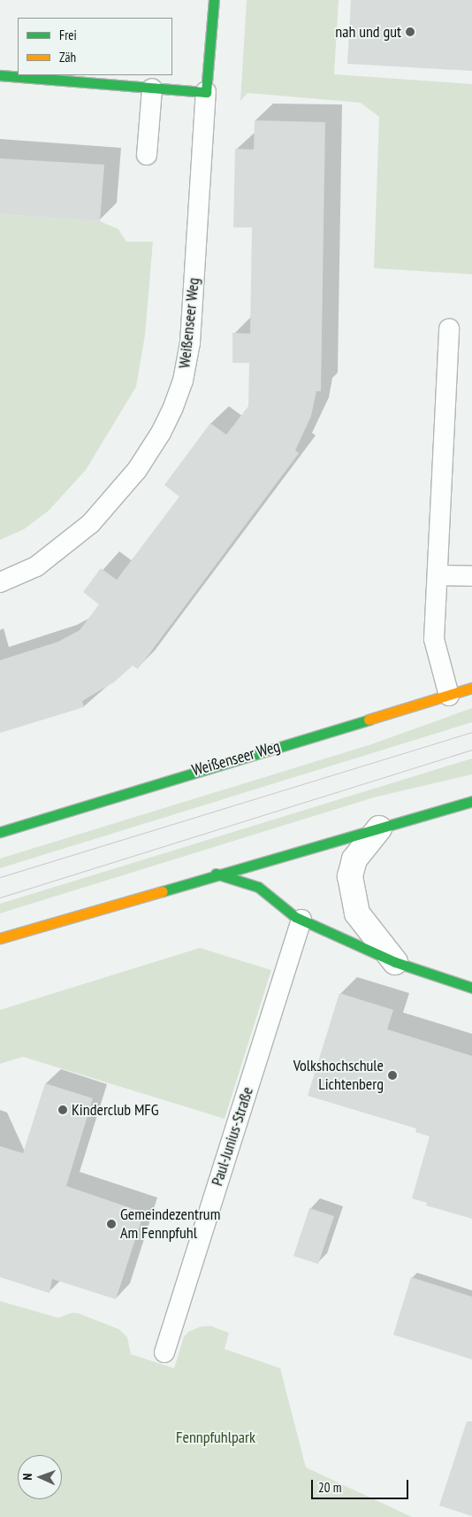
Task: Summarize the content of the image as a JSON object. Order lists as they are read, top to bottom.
{
  "streets": {
    "main road": ["Weißenseer Weg"],
    "lane": ["Paul-Junius-Straße"]
  },
  "parks": ["Fennpfuhlpark"],
  "places": [
    "nah und gut",
    "Volkshochschule Lichtenberg",
    "Kinderclub MFG",
    "Gemeindezentrum Am Fennpfuhl"
  ],
  "legend": ["Frei", "Zäh"],
  "scale_bar": "20 m",
  "north": "left"
}
